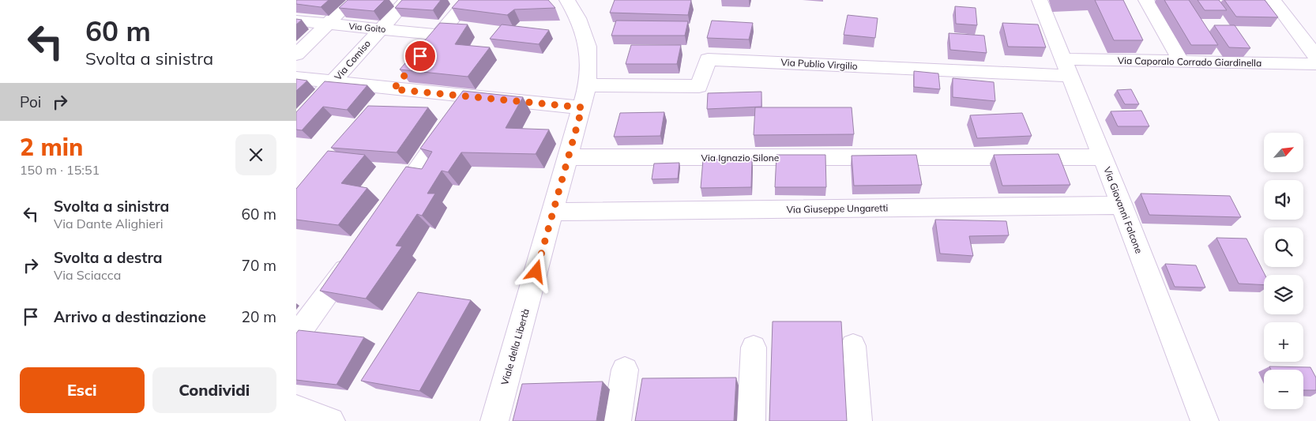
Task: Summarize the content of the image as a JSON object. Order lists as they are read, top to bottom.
{
  "streets": {
    "street": [
      "Via Goito",
      "Via Comiso",
      "Via Caporalo Corrado Giardinella",
      "Via Publio Virgilio",
      "Via Ignazio Silone",
      "Via Giuseppe Ungaretti",
      "Via Giovanni Falcone",
      "Viale della Libertà"
    ]
  },
  "crossings": [
    ["Via Goito", "Via Comiso"],
    ["Via Caporalo Corrado Giardinella", "Via Publio Virgilio"],
    ["Via Caporalo Corrado Giardinella", "Via Giovanni Falcone"],
    ["Via Publio Virgilio", "Via Giovanni Falcone"],
    ["Via Publio Virgilio", "Viale della Libertà"],
    ["Via Ignazio Silone", "Via Giovanni Falcone"],
    ["Via Ignazio Silone", "Viale della Libertà"],
    ["Via Giuseppe Ungaretti", "Via Giovanni Falcone"],
    ["Via Giuseppe Ungaretti", "Viale della Libertà"]
  ],
  "north": "top right",
  "page": {
    "turn": ["60 m", "Svolta a sinistra"],
    "then": "Poi",
    "heading": ["2 min", "150 m · 15:51"],
    "map_buttons": ["+", "−"],
    "list": [
      {
        "name": "Svolta a sinistra",
        "note": "Via Dante Alighieri",
        "value": "60 m"
      },
      {
        "name": "Svolta a destra",
        "note": "Via Sciacca",
        "value": "70 m"
      },
      {
        "name": "Arrivo a destinazione",
        "value": "20 m"
      }
    ],
    "buttons": ["Esci", "Condividi"]
  }
}
